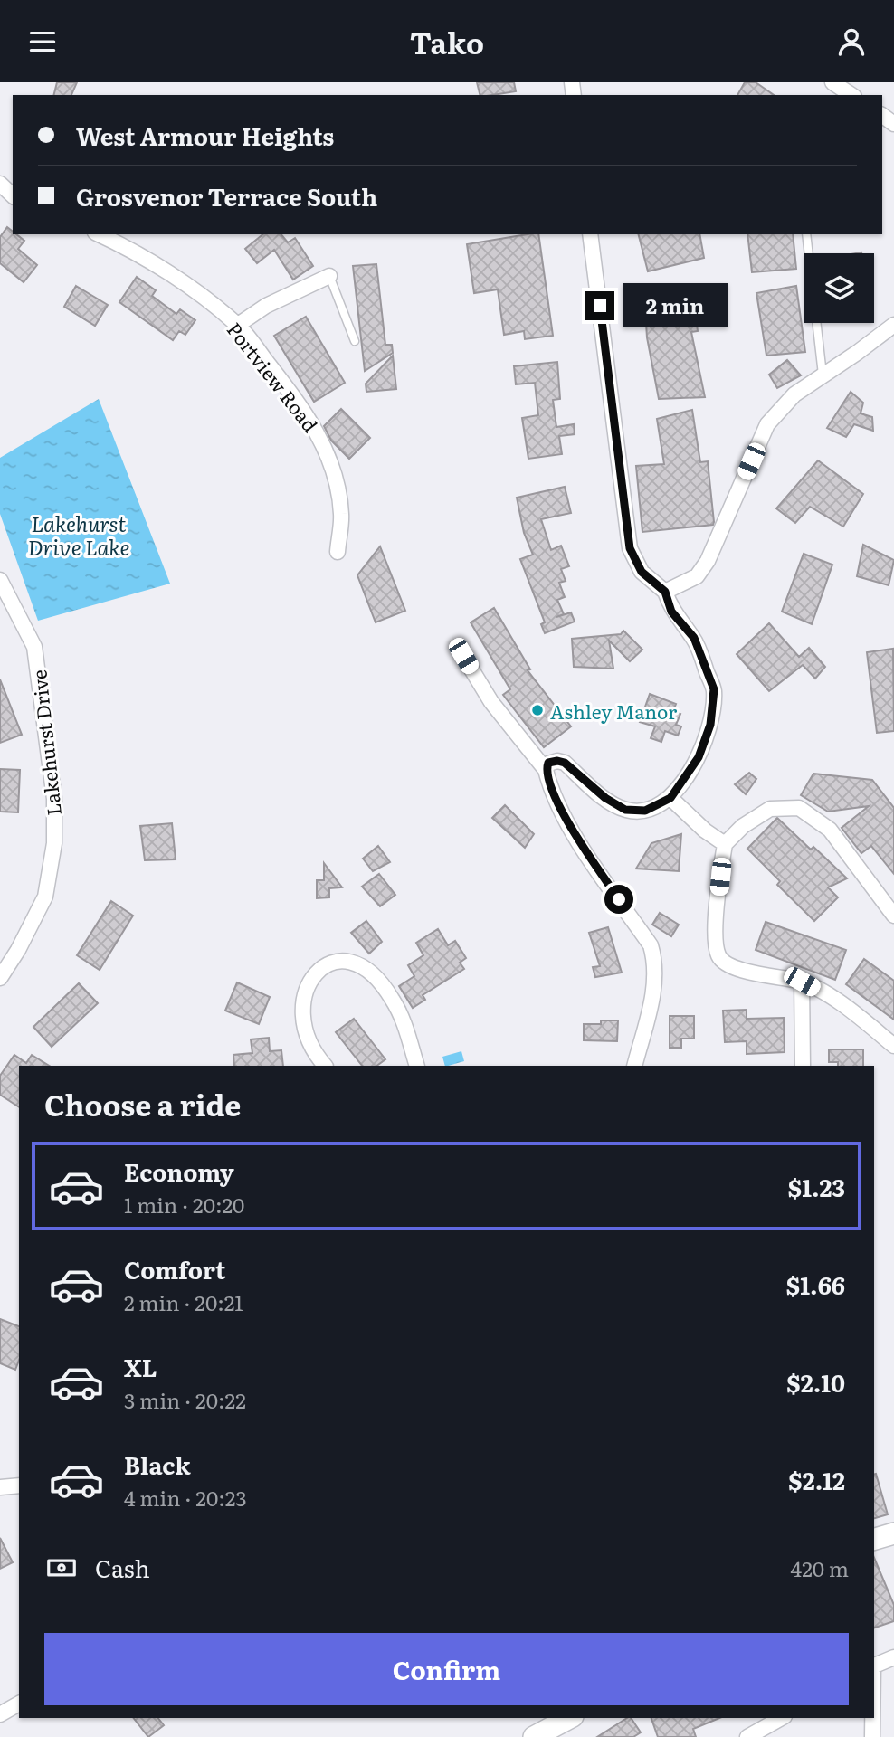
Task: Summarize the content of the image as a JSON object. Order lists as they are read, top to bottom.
{
  "streets": {
    "street": ["Portview Road", "Lakehurst Drive"]
  },
  "water": ["Lakehurst Drive Lake"],
  "places": ["Ashley Manor"],
  "page": {
    "header": "Tako",
    "banner": ["West Armour Heights", "Grosvenor Terrace South"],
    "bubble": "2 min",
    "heading": "Choose a ride",
    "list": [
      {
        "name": "Economy",
        "note": "1 min · 20:20",
        "value": "$1.23"
      },
      {
        "name": "Comfort",
        "note": "2 min · 20:21",
        "value": "$1.66"
      },
      {
        "name": "XL",
        "note": "3 min · 20:22",
        "value": "$2.10"
      },
      {
        "name": "Black",
        "note": "4 min · 20:23",
        "value": "$2.12"
      }
    ],
    "pay": ["Cash", "420 m"],
    "buttons": "Confirm"
  }
}
